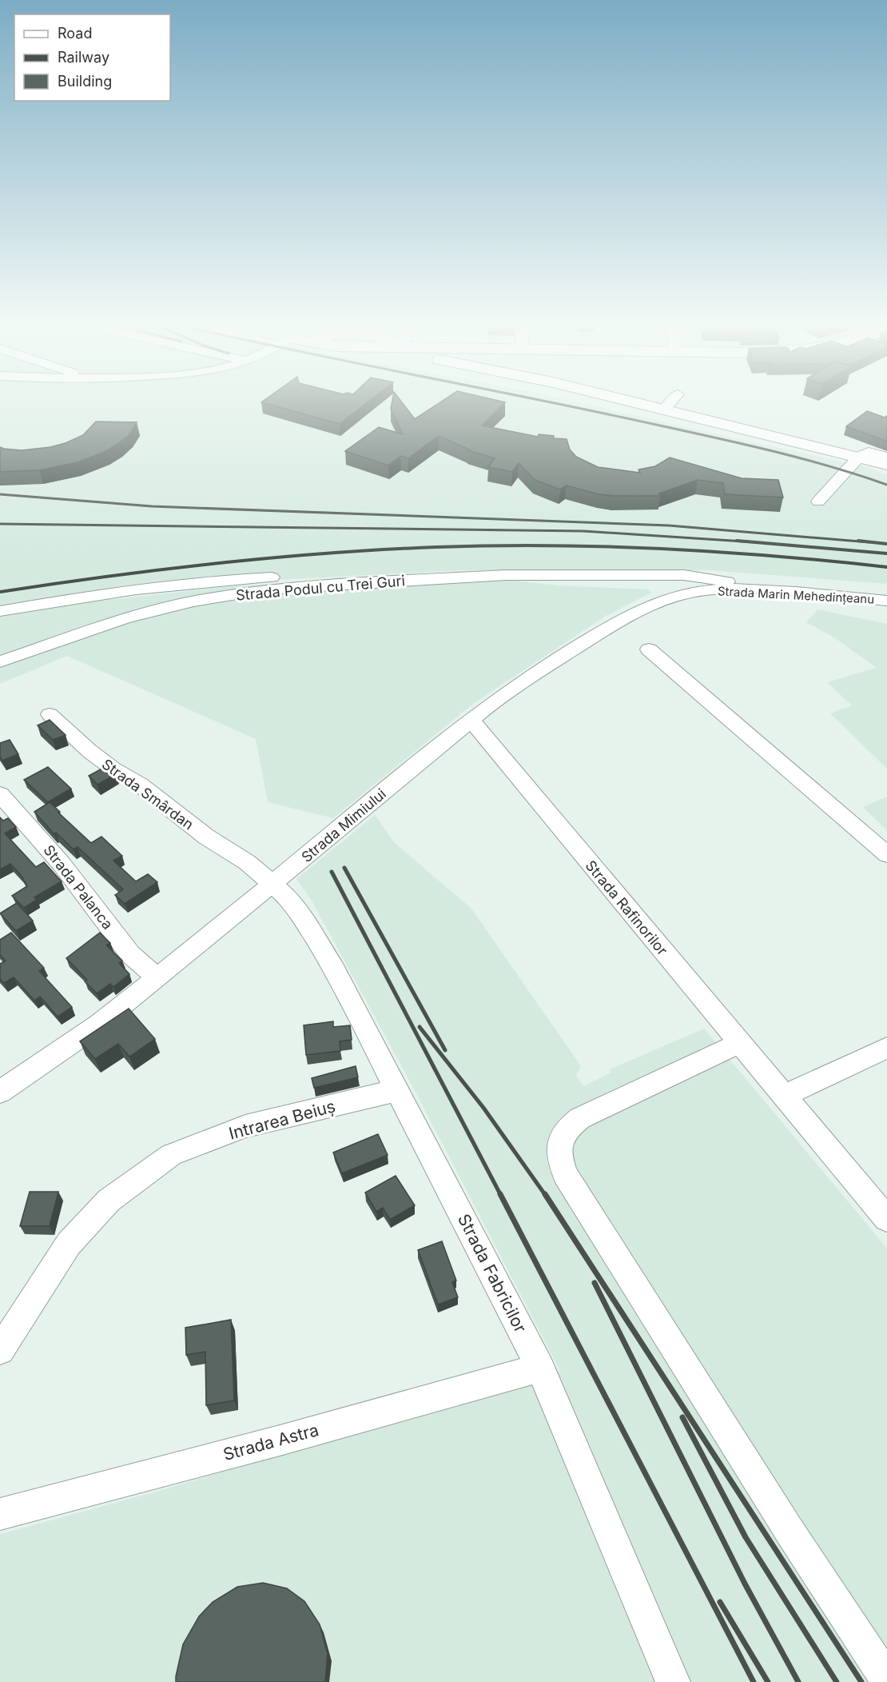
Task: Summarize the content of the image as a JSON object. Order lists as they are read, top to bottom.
{
  "streets": {
    "street": [
      "Strada Podul cu Trei Guri",
      "Strada Marin Mehedințeanu",
      "Strada Smârdan",
      "Strada Mimiului",
      "Strada Palanca",
      "Strada Rafinorilor",
      "Intrarea Beiuș",
      "Strada Fabricilor",
      "Strada Astra"
    ]
  },
  "crossings": [
    ["Strada Podul cu Trei Guri", "Strada Marin Mehedințeanu"],
    ["Strada Marin Mehedințeanu", "Strada Mimiului"],
    ["Strada Smârdan", "Strada Mimiului"],
    ["Strada Smârdan", "Strada Fabricilor"],
    ["Strada Mimiului", "Strada Palanca"],
    ["Strada Mimiului", "Strada Rafinorilor"],
    ["Strada Mimiului", "Strada Fabricilor"],
    ["Intrarea Beiuș", "Strada Fabricilor"],
    ["Strada Fabricilor", "Strada Astra"]
  ],
  "legend": ["Road", "Railway", "Building"]
}
